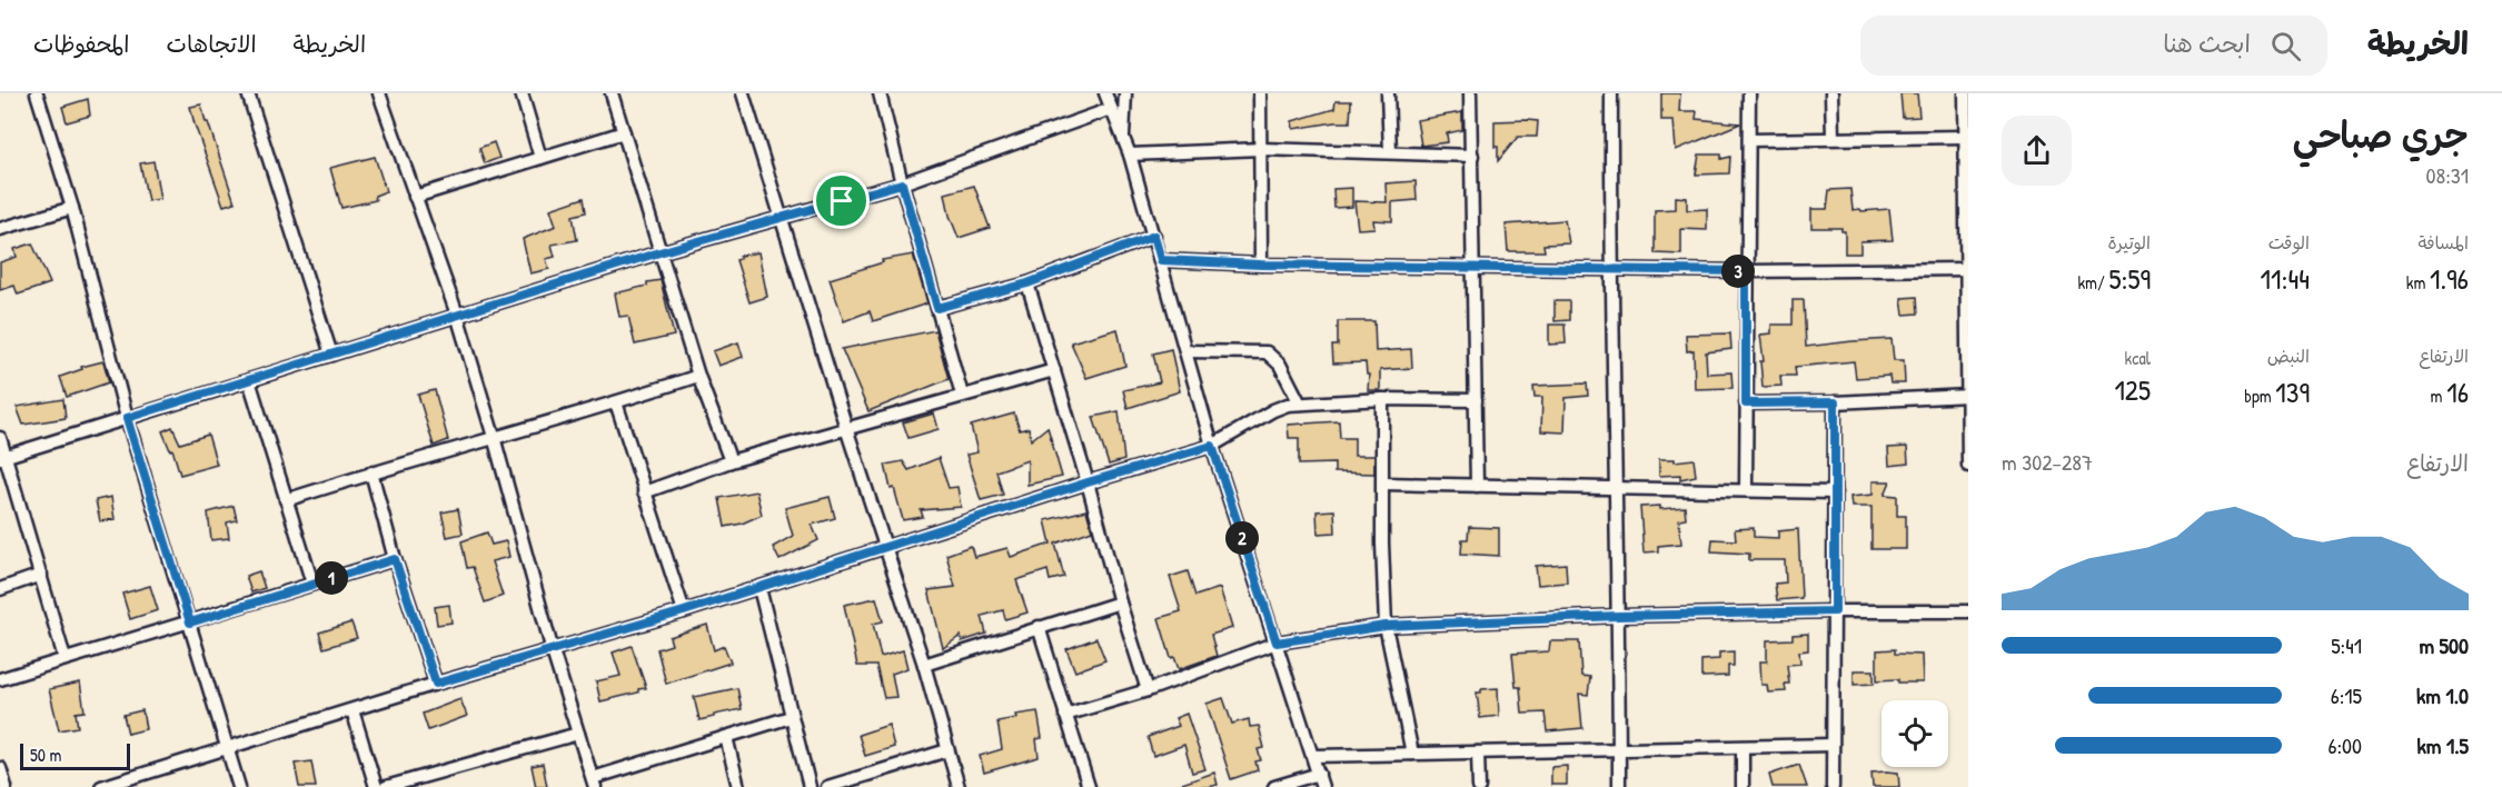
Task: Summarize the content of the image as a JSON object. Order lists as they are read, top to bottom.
{
  "scale_bar": "50 m",
  "page": {
    "header": "الخريطة",
    "search": "ابحث هنا",
    "nav": ["الخريطة", "الاتجاهات", "المحفوظات"],
    "heading": ["جري صباحي", "08:31"],
    "stats": [
      ["المسافة", "1.96 km"],
      ["الوقت", "11:44"],
      ["الوتيرة", "5:59 /km"],
      ["الارتفاع", "16 m"],
      ["النبض", "139 bpm"],
      ["kcal", "125"]
    ],
    "pins": ["3", "2", "1"],
    "chart": ["الارتفاع", "287–302 m"],
    "list": [
      {
        "name": "500 m",
        "note": "5:41"
      },
      {
        "name": "1.0 km",
        "note": "6:15"
      },
      {
        "name": "1.5 km",
        "note": "6:00"
      }
    ],
    "scale": "50 m"
  }
}
